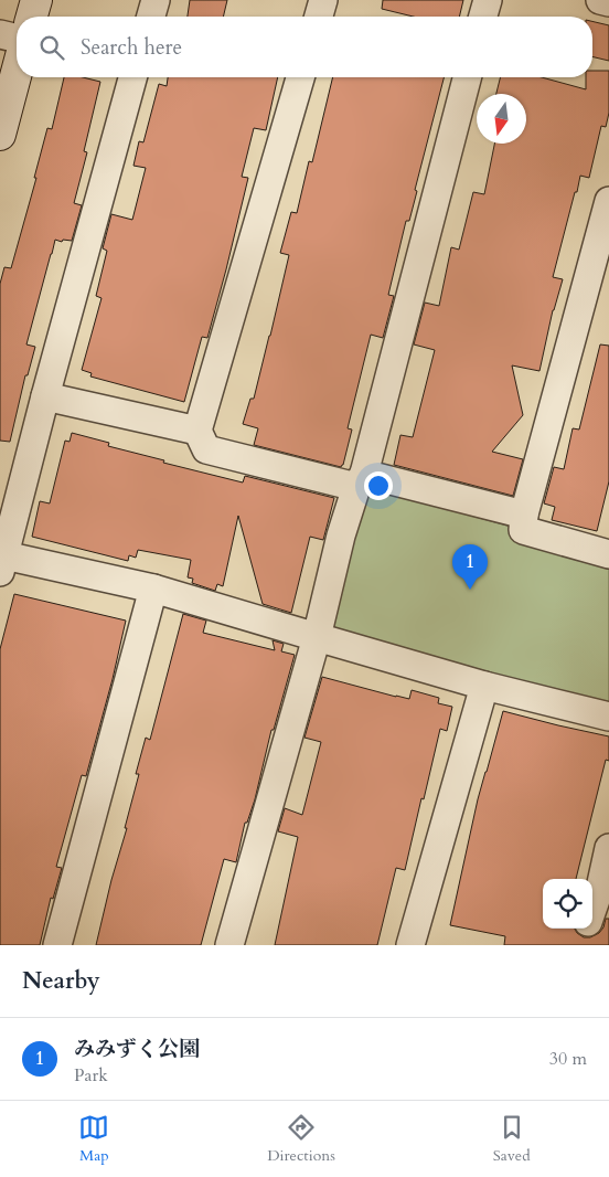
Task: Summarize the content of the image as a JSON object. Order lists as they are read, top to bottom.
{
  "north": "bottom",
  "page": {
    "search": "Search here",
    "pins": "1",
    "heading": "Nearby",
    "list": [
      {
        "mark": "1",
        "name": "みみずく公園",
        "note": "Park",
        "value": "30 m"
      }
    ],
    "nav": ["Map", "Directions", "Saved"]
  }
}
